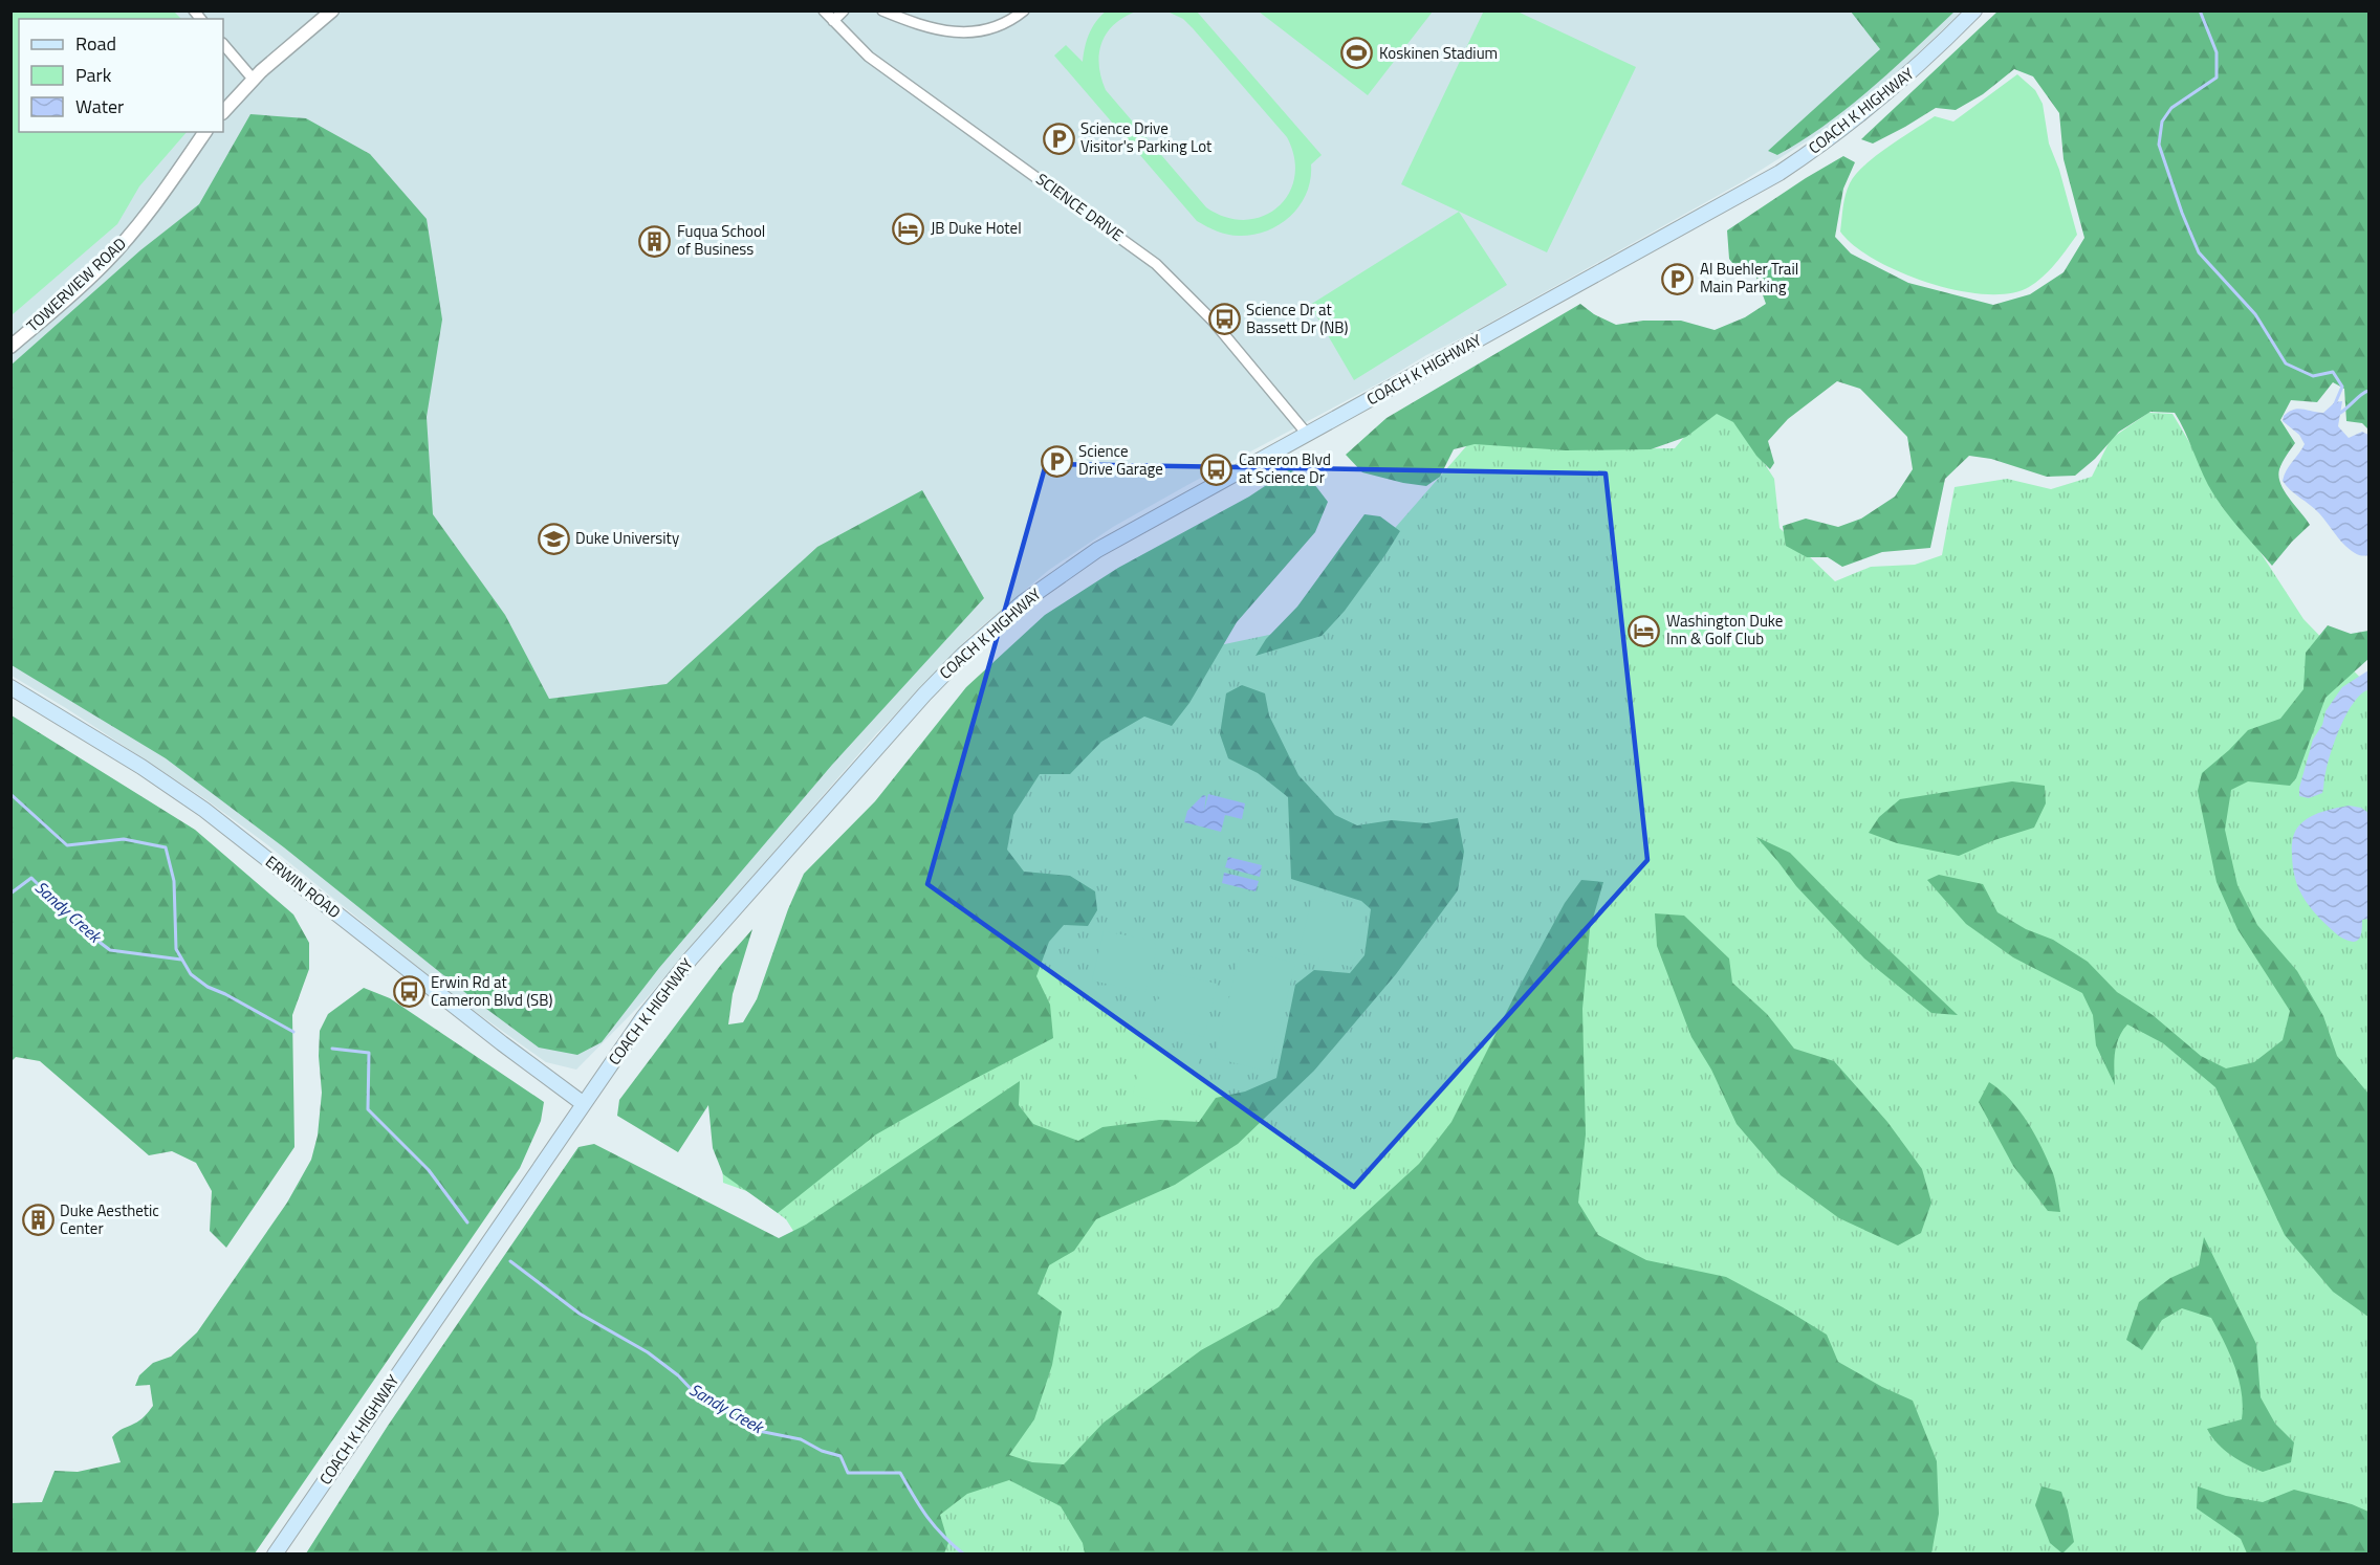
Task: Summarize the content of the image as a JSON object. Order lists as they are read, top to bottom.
{
  "streets": {
    "main road": ["COACH K HIGHWAY", "ERWIN ROAD"],
    "street": ["SCIENCE DRIVE", "TOWERVIEW ROAD"]
  },
  "crossings": [
    ["COACH K HIGHWAY", "SCIENCE DRIVE"],
    ["COACH K HIGHWAY", "ERWIN ROAD"]
  ],
  "water": ["Sandy Creek"],
  "places": {
    "sports": ["Koskinen Stadium"],
    "parking": ["Science Drive Visitor's Parking Lot", "Al Buehler Trail Main Parking", "Science Drive Garage"],
    "hotel": ["JB Duke Hotel", "Washington Duke Inn & Golf Club"],
    "building": ["Fuqua School of Business", "Duke Aesthetic Center"],
    "bus stop": ["Science Dr at Bassett Dr (NB)", "Cameron Blvd at Science Dr", "Erwin Rd at Cameron Blvd (SB)"],
    "school or university": ["Duke University"]
  },
  "legend": ["Road", "Park", "Water"]
}
